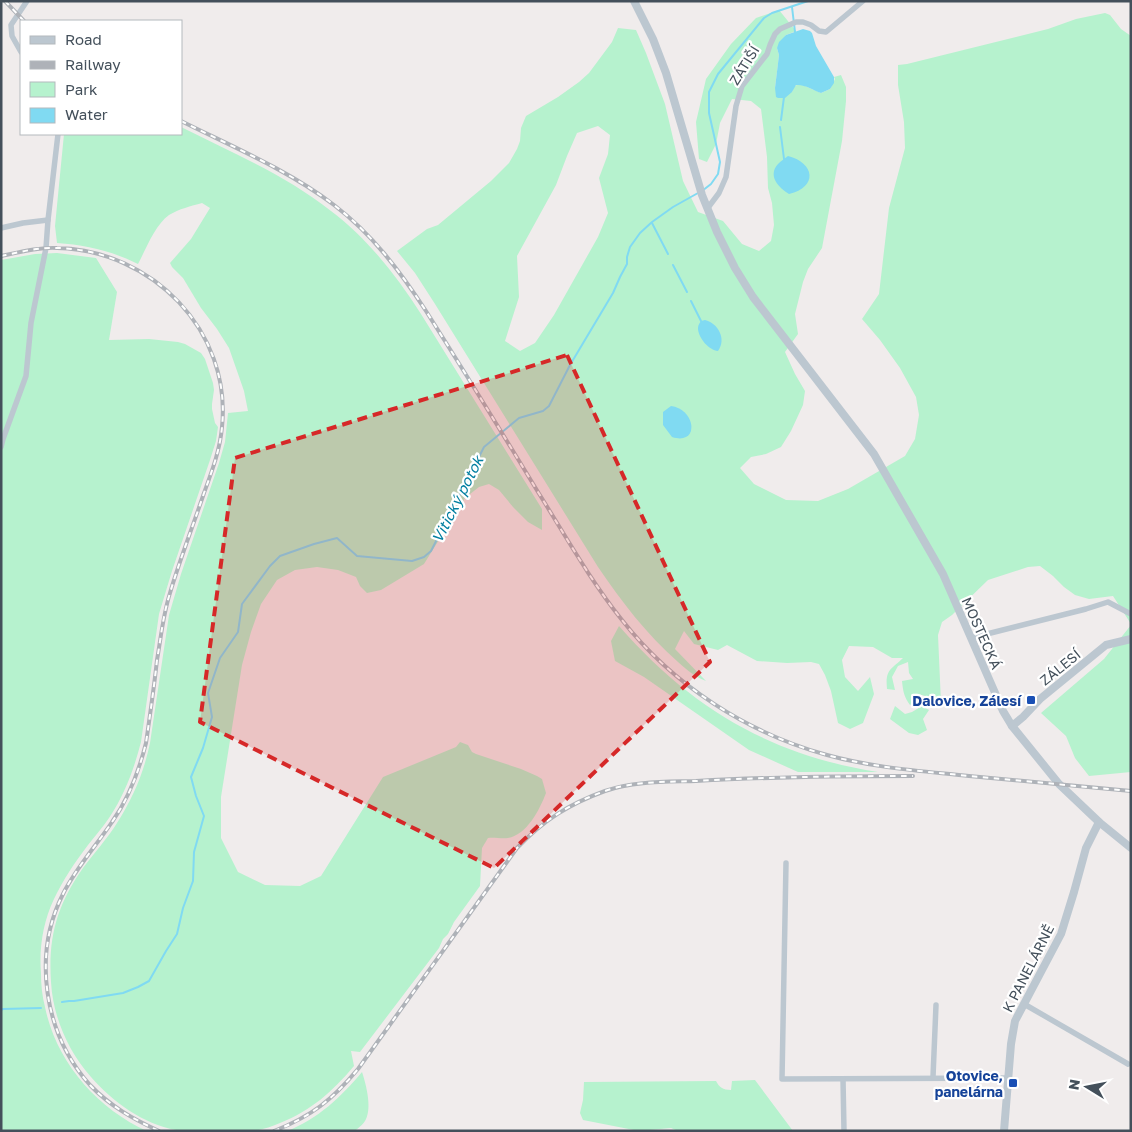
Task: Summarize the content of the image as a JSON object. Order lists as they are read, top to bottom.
{
  "streets": {
    "street": [
      "ZÁTIŠÍ",
      "MOSTECKÁ",
      "ZÁLESÍ",
      "K PANELÁRNĚ"
    ]
  },
  "crossings": [
    ["ZÁTIŠÍ", "MOSTECKÁ"],
    ["MOSTECKÁ", "ZÁLESÍ"],
    ["MOSTECKÁ", "K PANELÁRNĚ"]
  ],
  "water": ["Vitický potok"],
  "places": {
    "transit": ["Dalovice, Zálesí", "Otovice, panelárna"]
  },
  "legend": [
    "Road",
    "Railway",
    "Park",
    "Water"
  ],
  "north": "left"
}
